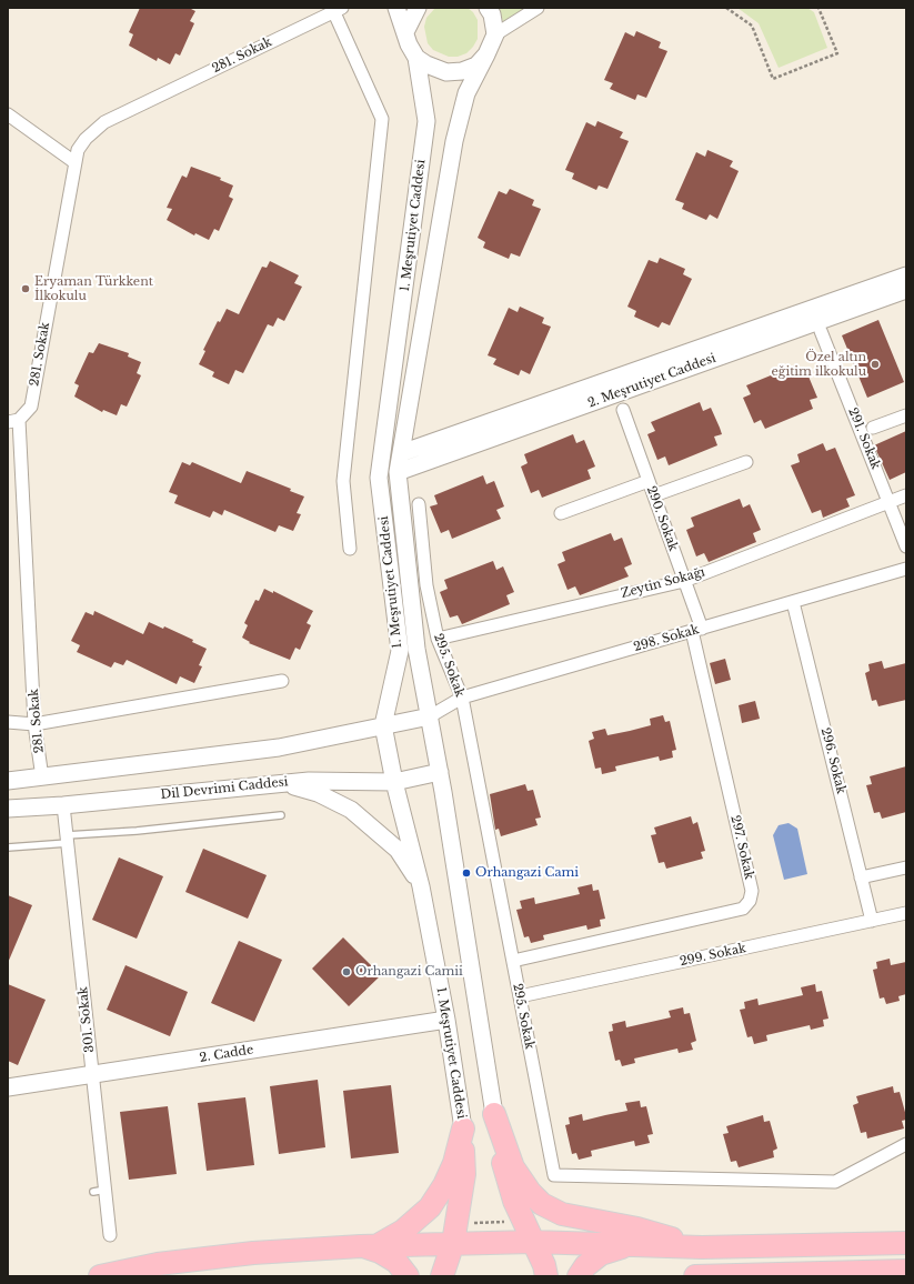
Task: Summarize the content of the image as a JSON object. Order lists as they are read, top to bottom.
{
  "streets": {
    "main road": [
      "1. Meşrutiyet Caddesi",
      "2. Meşrutiyet Caddesi",
      "Dil Devrimi Caddesi",
      "2. Cadde"
    ],
    "street": [
      "281. Sokak",
      "291. Sokak",
      "290. Sokak",
      "Zeytin Sokağı",
      "298. Sokak",
      "295. Sokak",
      "296. Sokak",
      "297. Sokak",
      "299. Sokak",
      "301. Sokak"
    ]
  },
  "crossings": [
    ["1. Meşrutiyet Caddesi", "2. Meşrutiyet Caddesi"],
    ["1. Meşrutiyet Caddesi", "298. Sokak"],
    ["1. Meşrutiyet Caddesi", "Dil Devrimi Caddesi"],
    ["1. Meşrutiyet Caddesi", "2. Cadde"],
    ["291. Sokak", "Zeytin Sokağı"],
    ["290. Sokak", "Zeytin Sokağı"],
    ["290. Sokak", "298. Sokak"],
    ["290. Sokak", "297. Sokak"],
    ["Zeytin Sokağı", "295. Sokak"],
    ["298. Sokak", "295. Sokak"],
    ["298. Sokak", "296. Sokak"],
    ["298. Sokak", "297. Sokak"],
    ["295. Sokak", "297. Sokak"],
    ["295. Sokak", "299. Sokak"],
    ["296. Sokak", "299. Sokak"],
    ["Dil Devrimi Caddesi", "301. Sokak"],
    ["301. Sokak", "2. Cadde"]
  ],
  "places": [
    "Eryaman Türkkent İlkokulu",
    "Özel altın eğitim ilkokulu",
    "Orhangazi Cami",
    "Orhangazi Camii"
  ]
}
